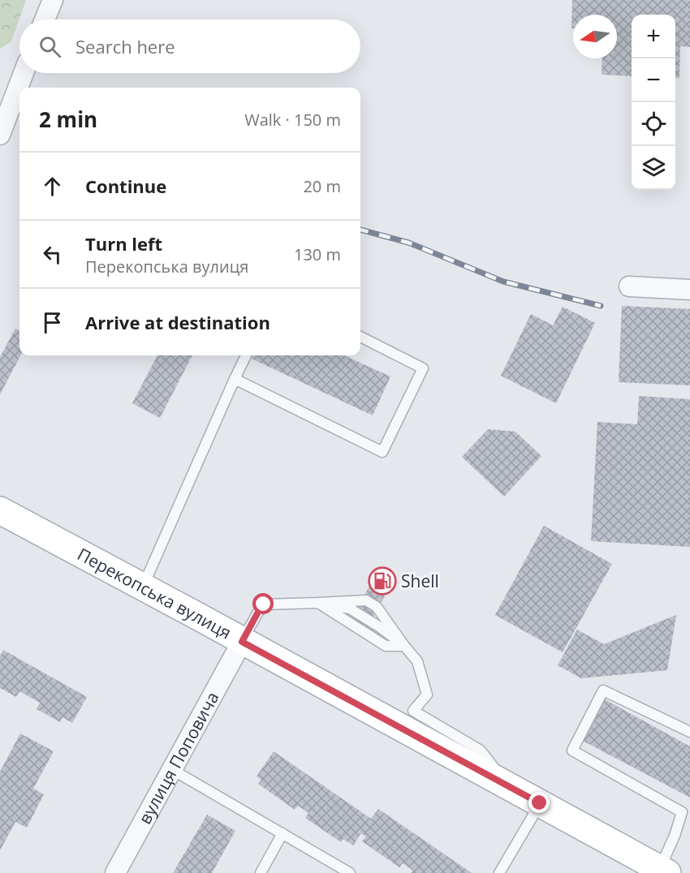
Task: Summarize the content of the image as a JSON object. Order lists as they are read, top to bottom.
{
  "streets": {
    "main road": ["Перекопська вулиця"],
    "street": ["вулиця Поповича"]
  },
  "crossings": [
    ["Перекопська вулиця", "вулиця Поповича"]
  ],
  "places": {
    "fuel station": ["Shell"]
  },
  "north": "left",
  "page": {
    "map_buttons": ["+", "−"],
    "search": "Search here",
    "heading": ["2 min", "Walk · 150 m"],
    "list": [
      ["Continue", "20 m"],
      ["Turn left", "Перекопська вулиця", "130 m"],
      "Arrive at destination"
    ]
  }
}
